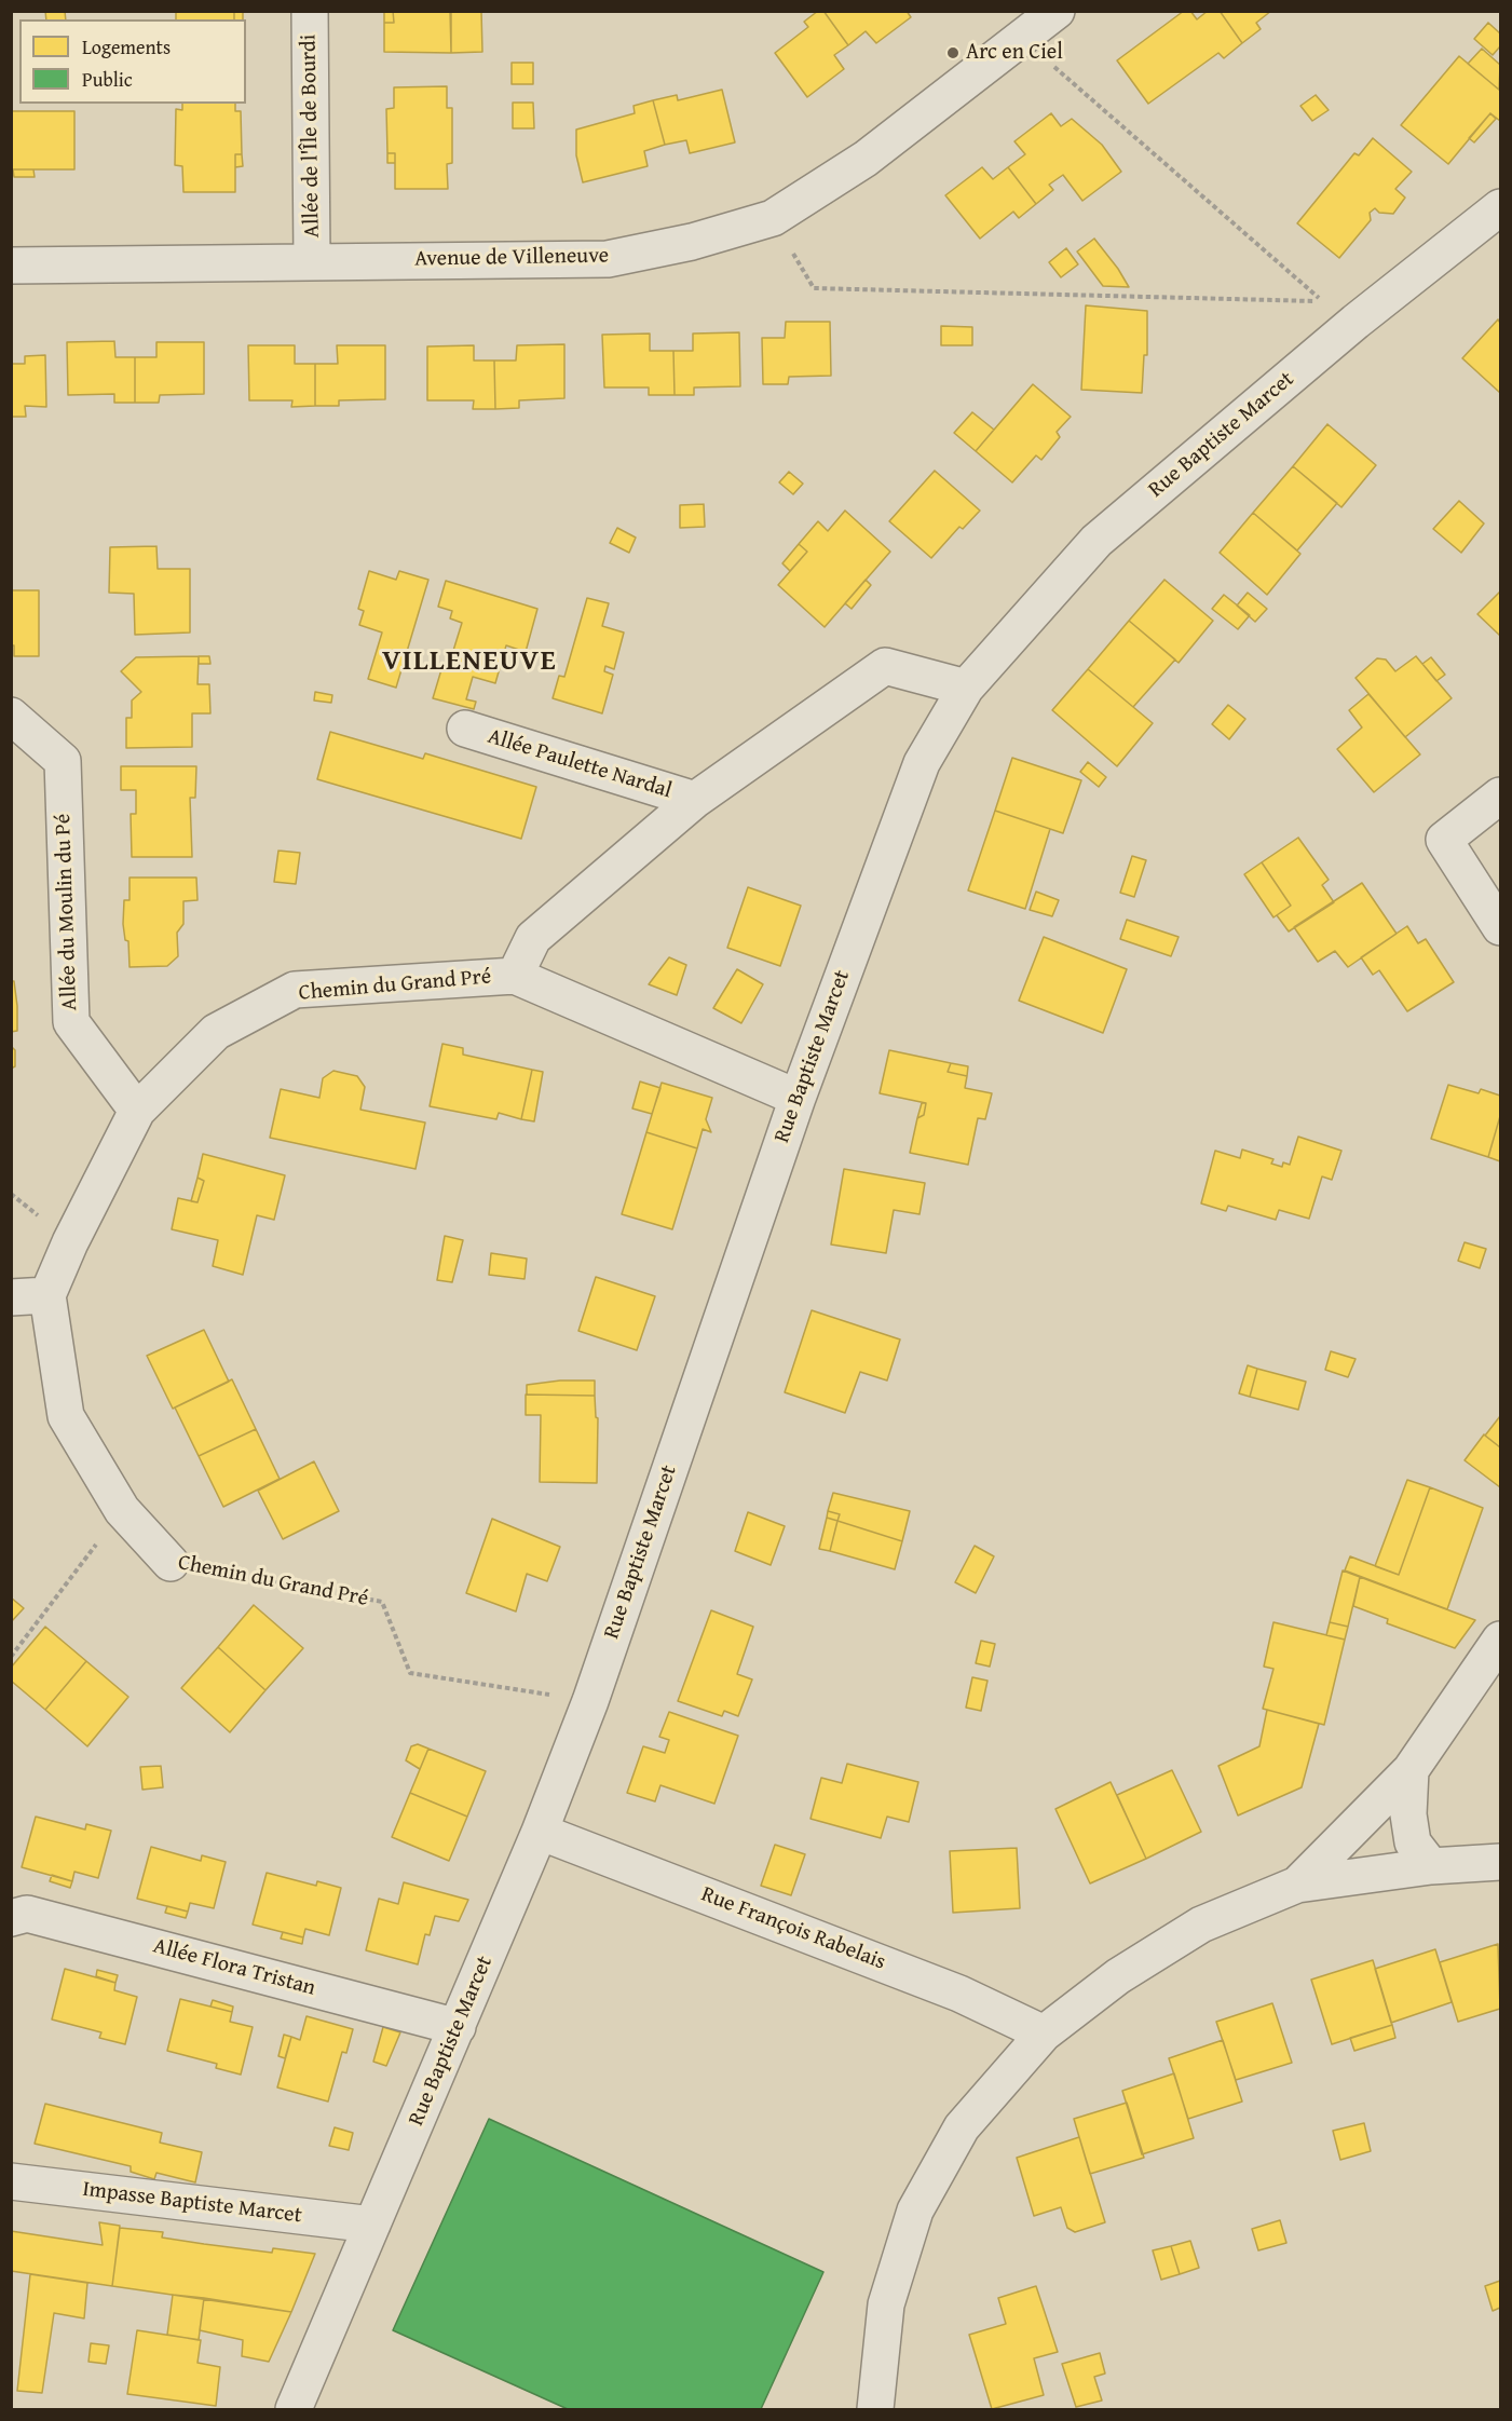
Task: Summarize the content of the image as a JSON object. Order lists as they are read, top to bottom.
{
  "streets": {
    "street": [
      "Allée de l'Île de Bourdi",
      "Avenue de Villeneuve",
      "Rue Baptiste Marcet",
      "Allée Paulette Nardal",
      "Allée du Moulin du Pé",
      "Chemin du Grand Pré",
      "Rue François Rabelais",
      "Allée Flora Tristan",
      "Impasse Baptiste Marcet"
    ]
  },
  "crossings": [
    ["Allée de l'Île de Bourdi", "Avenue de Villeneuve"],
    ["Rue Baptiste Marcet", "Chemin du Grand Pré"],
    ["Rue Baptiste Marcet", "Rue François Rabelais"],
    ["Rue Baptiste Marcet", "Allée Flora Tristan"],
    ["Rue Baptiste Marcet", "Impasse Baptiste Marcet"],
    ["Allée du Moulin du Pé", "Chemin du Grand Pré"]
  ],
  "districts": ["VILLENEUVE"],
  "places": ["Arc en Ciel"],
  "legend": ["Logements", "Public"]
}
